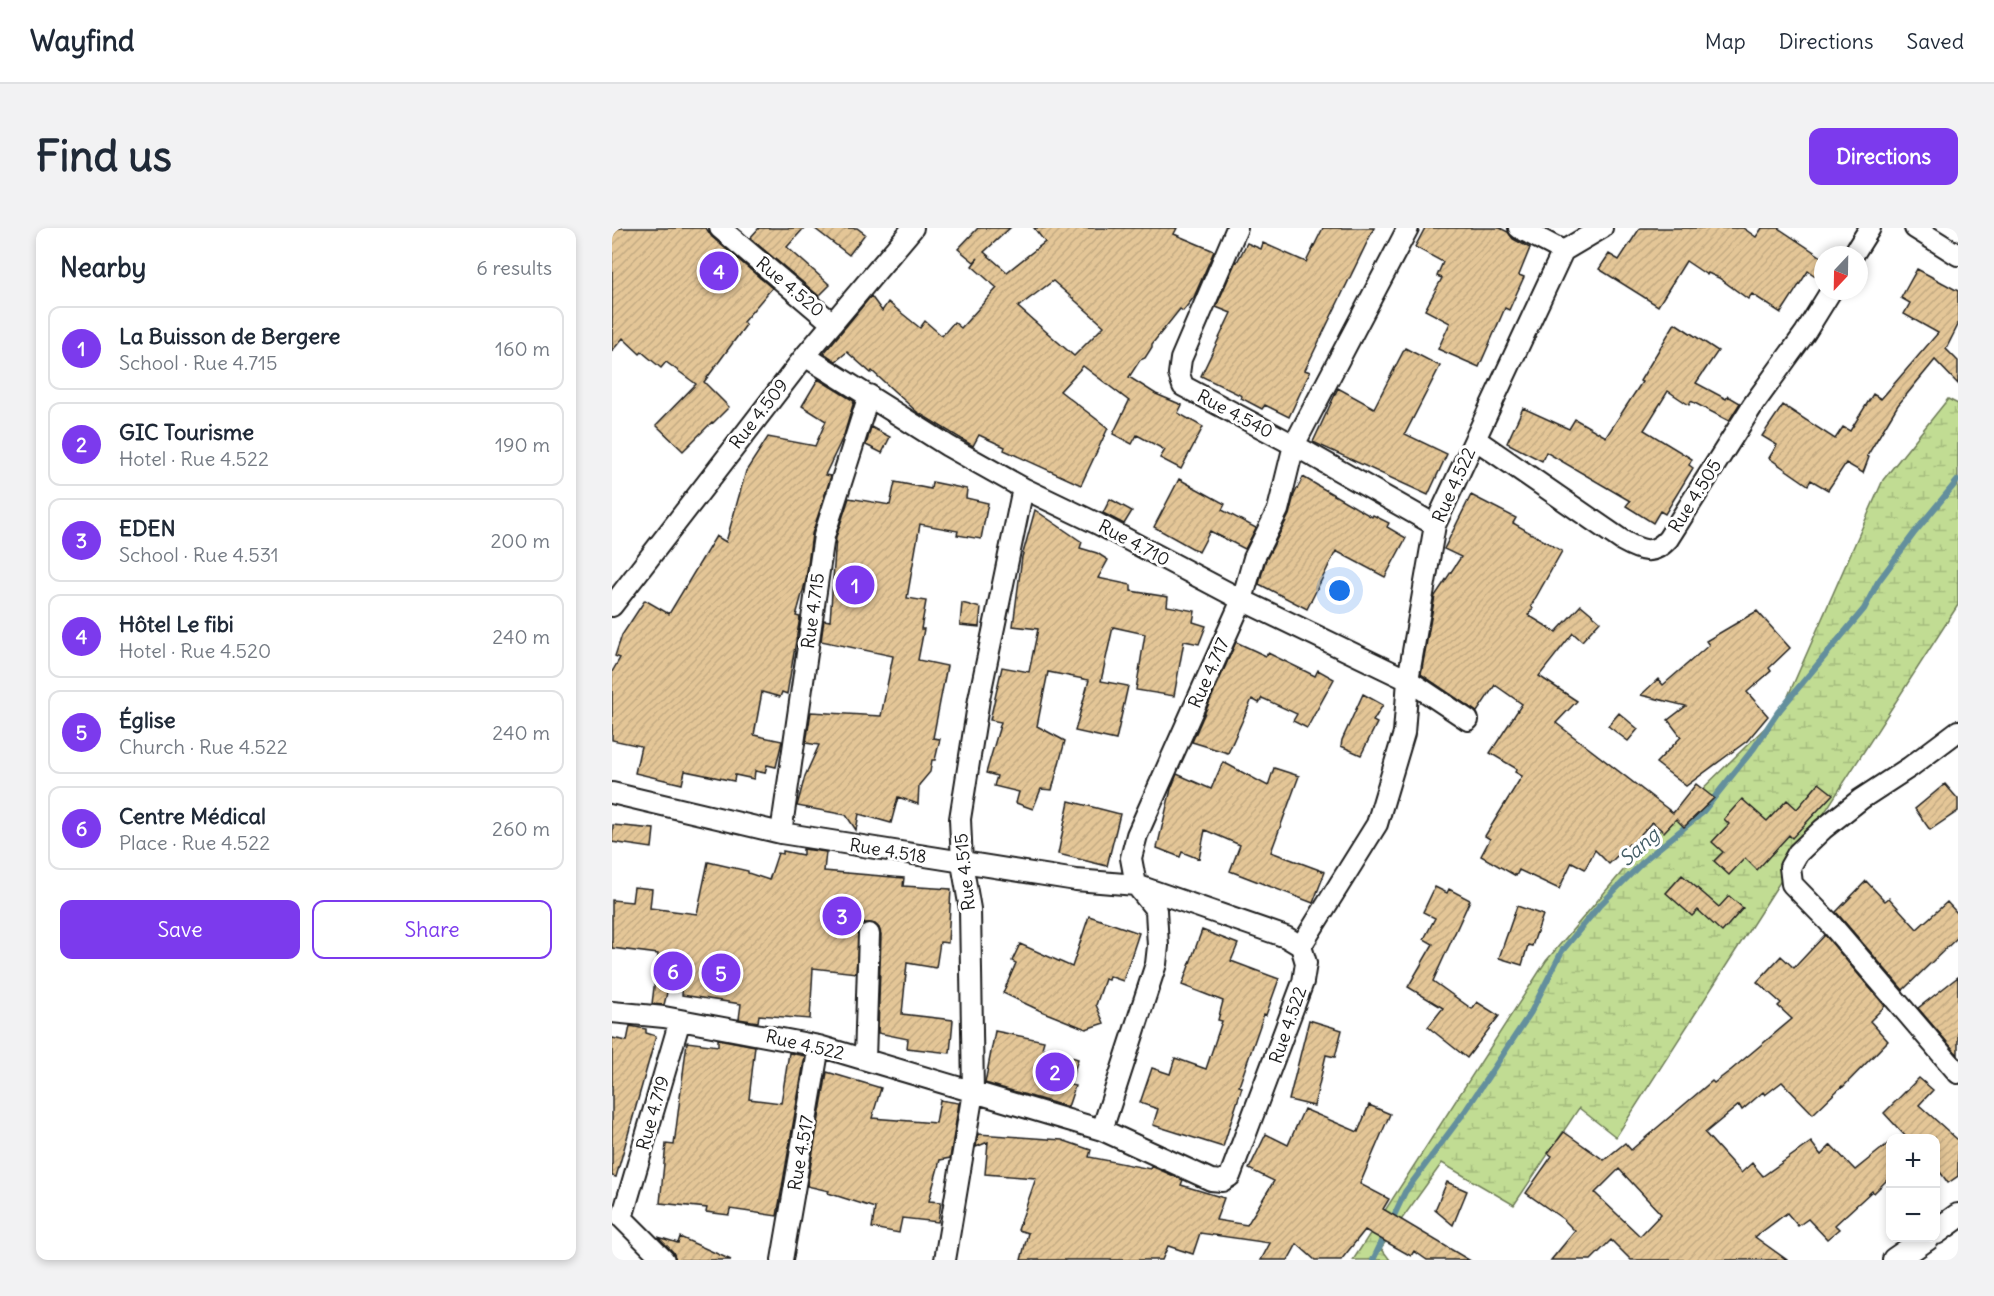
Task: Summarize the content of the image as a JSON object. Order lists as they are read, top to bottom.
{
  "streets": {
    "street": [
      "Rue 4.520",
      "Rue 4.509",
      "Rue 4.540",
      "Rue 4.522",
      "Rue 4.505",
      "Rue 4.710",
      "Rue 4.715",
      "Rue 4.717",
      "Rue 4.518",
      "Rue 4.515",
      "Rue 4.719",
      "Rue 4.517"
    ]
  },
  "crossings": [
    ["Rue 4.520", "Rue 4.509"],
    ["Rue 4.509", "Rue 4.710"],
    ["Rue 4.540", "Rue 4.522"],
    ["Rue 4.540", "Rue 4.717"],
    ["Rue 4.522", "Rue 4.505"],
    ["Rue 4.522", "Rue 4.710"],
    ["Rue 4.522", "Rue 4.518"],
    ["Rue 4.522", "Rue 4.515"],
    ["Rue 4.522", "Rue 4.719"],
    ["Rue 4.522", "Rue 4.517"],
    ["Rue 4.710", "Rue 4.715"],
    ["Rue 4.710", "Rue 4.717"],
    ["Rue 4.710", "Rue 4.515"],
    ["Rue 4.715", "Rue 4.518"],
    ["Rue 4.717", "Rue 4.518"],
    ["Rue 4.518", "Rue 4.515"]
  ],
  "water": ["Sang"],
  "north": "bottom",
  "page": {
    "header": "Wayfind",
    "nav": ["Map", "Directions", "Saved"],
    "buttons": [
      "Directions",
      ["Save", "Share"]
    ],
    "title": "Find us",
    "heading": ["Nearby", "6 results"],
    "pins": [
      "4",
      "1",
      "3",
      "6",
      "5",
      "2"
    ],
    "list": [
      {
        "mark": "1",
        "name": "La Buisson de Bergere",
        "note": "School · Rue 4.715",
        "value": "160 m"
      },
      {
        "mark": "2",
        "name": "GIC Tourisme",
        "note": "Hotel · Rue 4.522",
        "value": "190 m"
      },
      {
        "mark": "3",
        "name": "EDEN",
        "note": "School · Rue 4.531",
        "value": "200 m"
      },
      {
        "mark": "4",
        "name": "Hôtel Le fibi",
        "note": "Hotel · Rue 4.520",
        "value": "240 m"
      },
      {
        "mark": "5",
        "name": "Église",
        "note": "Church · Rue 4.522",
        "value": "240 m"
      },
      {
        "mark": "6",
        "name": "Centre Médical",
        "note": "Place · Rue 4.522",
        "value": "260 m"
      }
    ],
    "map_buttons": ["+", "−"]
  }
}
